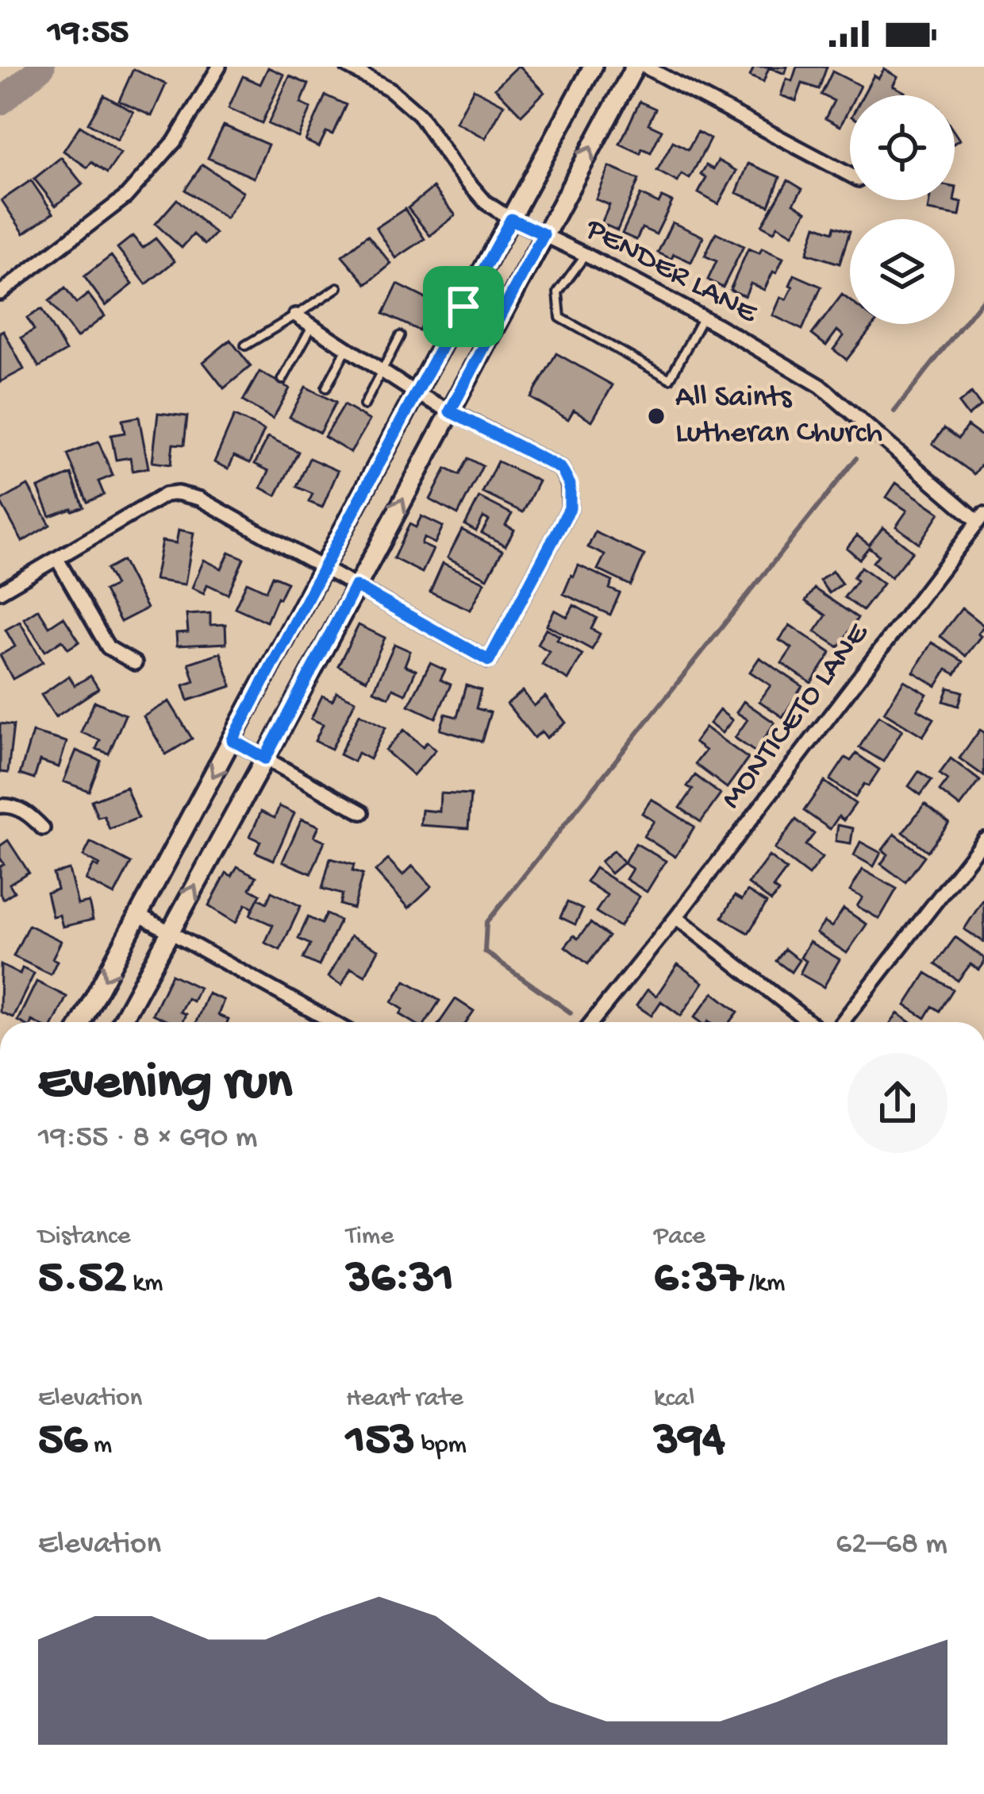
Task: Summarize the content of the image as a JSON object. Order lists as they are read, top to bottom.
{
  "streets": {
    "street": ["PENDER LANE", "MONTICETO LANE"]
  },
  "crossings": [
    ["PENDER LANE", "MONTICETO LANE"]
  ],
  "places": ["All Saints Lutheran Church"],
  "page": {
    "status": "19:55",
    "heading": ["Evening run", "19:55 · 8 × 690 m"],
    "stats": [
      ["Distance", "5.52 km"],
      ["Time", "36:31"],
      ["Pace", "6:37 /km"],
      ["Elevation", "56 m"],
      ["Heart rate", "153 bpm"],
      ["kcal", "394"]
    ],
    "chart": ["Elevation", "62–68 m"]
  }
}
